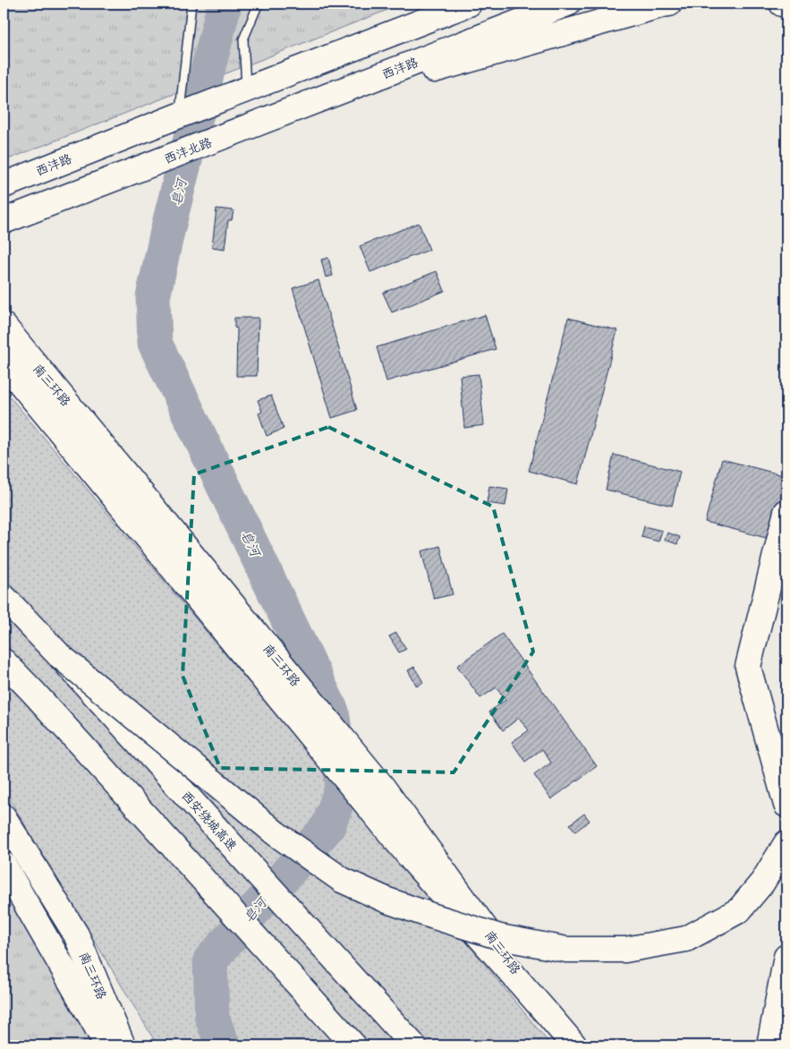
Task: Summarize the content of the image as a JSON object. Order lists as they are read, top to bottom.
{
  "streets": {
    "main road": [
      "西沣路",
      "西沣北路",
      "南三环路",
      "西安绕城高速"
    ]
  },
  "crossings": [
    ["西沣路", "西沣北路"]
  ],
  "water": ["皂河"]
}
